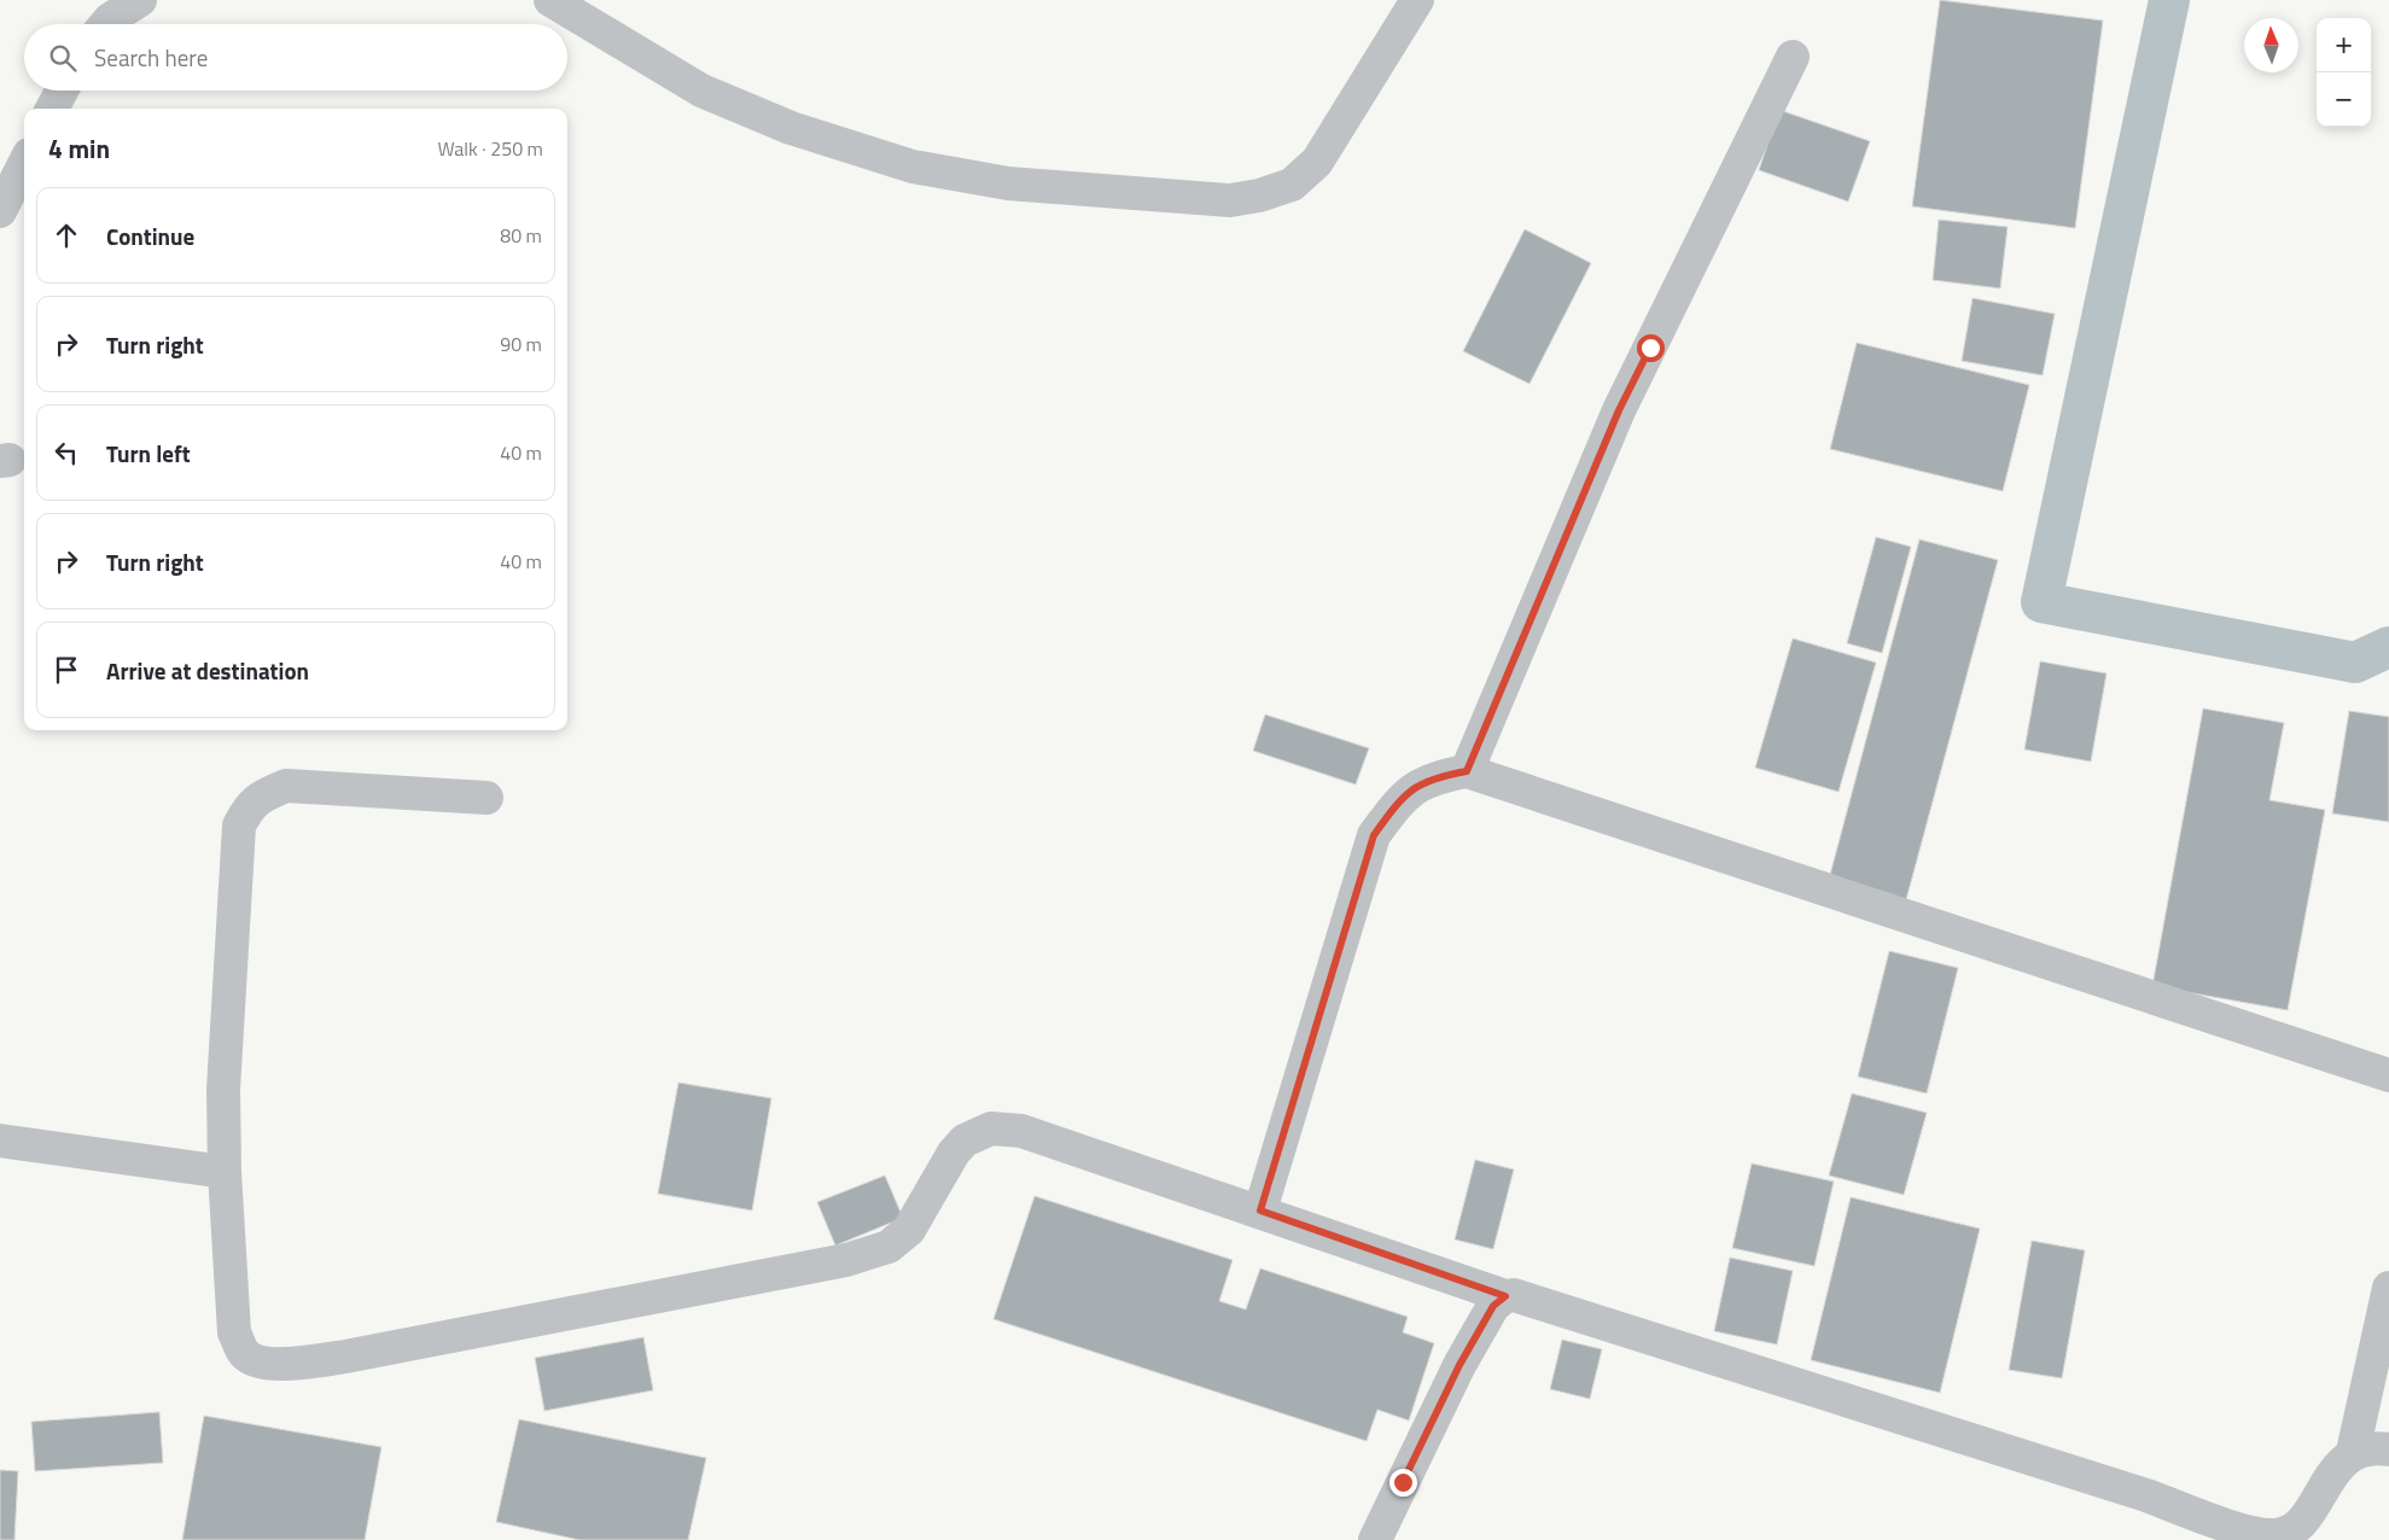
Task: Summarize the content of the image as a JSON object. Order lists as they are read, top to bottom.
{
  "north": "top",
  "page": {
    "map_buttons": ["+", "−"],
    "search": "Search here",
    "heading": ["4 min", "Walk · 250 m"],
    "list": [
      ["Continue", "80 m"],
      ["Turn right", "90 m"],
      ["Turn left", "40 m"],
      ["Turn right", "40 m"],
      "Arrive at destination"
    ]
  }
}
